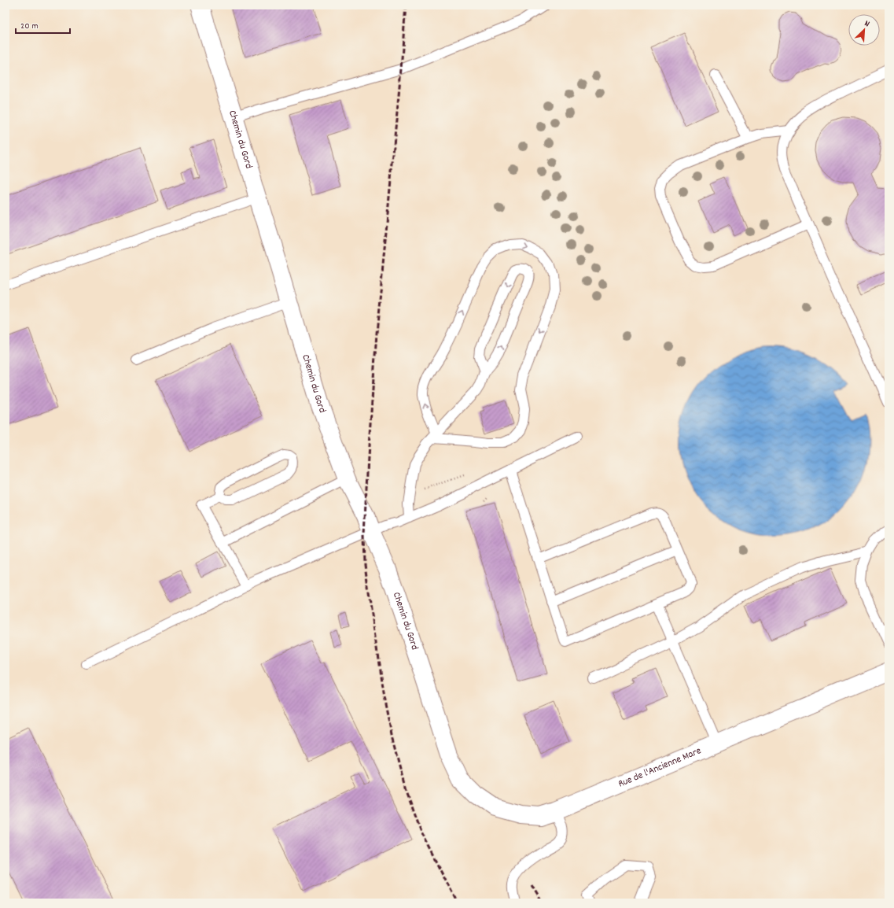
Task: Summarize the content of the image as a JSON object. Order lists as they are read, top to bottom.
{
  "streets": {
    "street": ["Chemin du Gord", "Rue de l'Ancienne Mare"]
  },
  "crossings": [
    ["Chemin du Gord", "Rue de l'Ancienne Mare"]
  ],
  "scale_bar": "20 m",
  "north": "top right"
}
